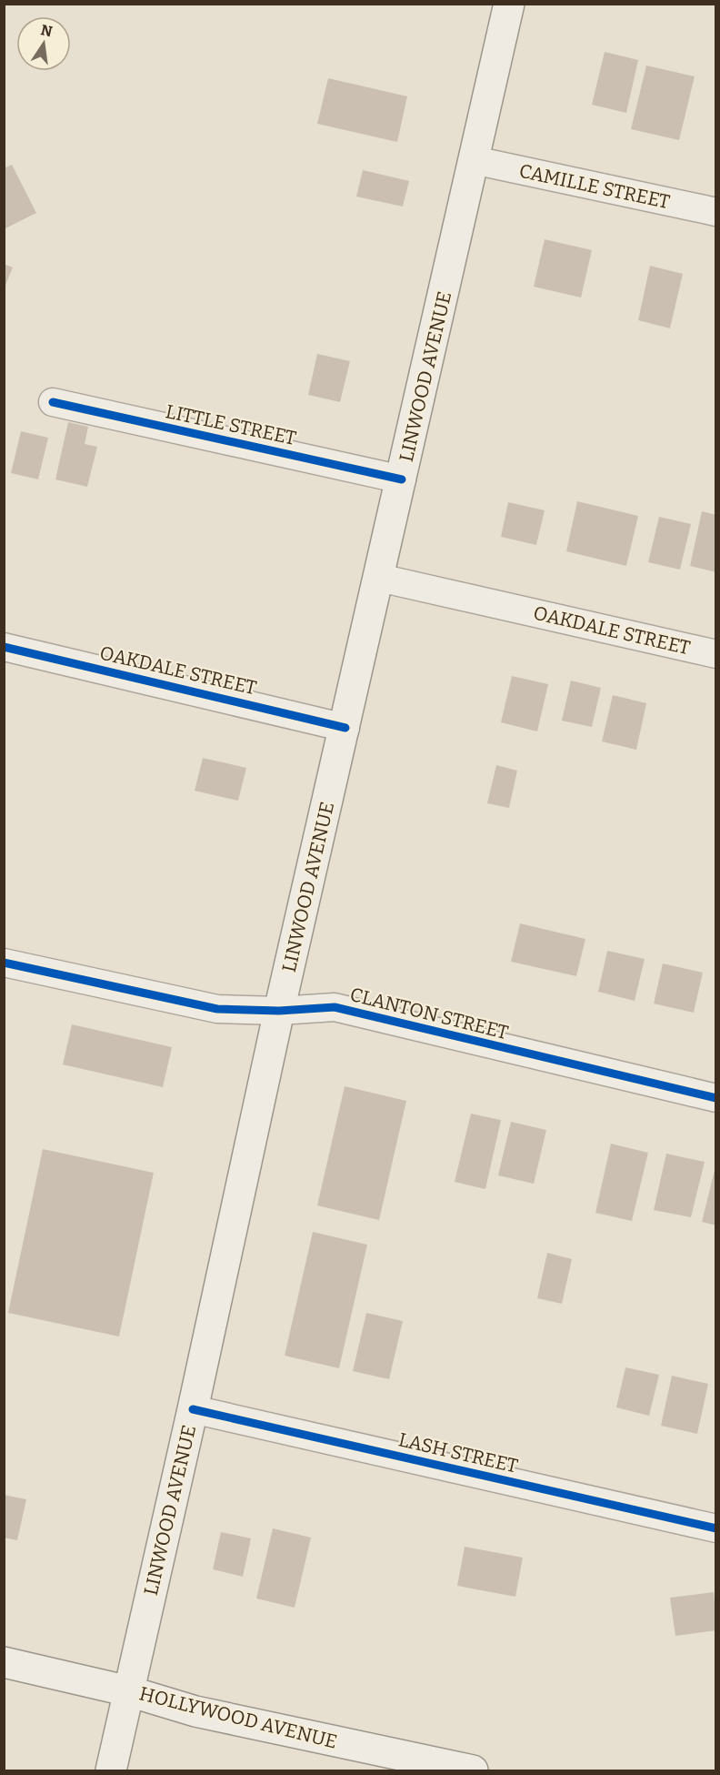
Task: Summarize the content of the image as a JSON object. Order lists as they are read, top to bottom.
{
  "streets": {
    "main road": ["LINWOOD AVENUE", "HOLLYWOOD AVENUE"],
    "street": [
      "CAMILLE STREET",
      "LITTLE STREET",
      "OAKDALE STREET",
      "CLANTON STREET",
      "LASH STREET"
    ]
  },
  "crossings": [
    ["CAMILLE STREET", "LINWOOD AVENUE"],
    ["LINWOOD AVENUE", "LITTLE STREET"],
    ["LINWOOD AVENUE", "OAKDALE STREET"],
    ["LINWOOD AVENUE", "CLANTON STREET"],
    ["LINWOOD AVENUE", "LASH STREET"],
    ["LINWOOD AVENUE", "HOLLYWOOD AVENUE"]
  ],
  "north": "top"
}
